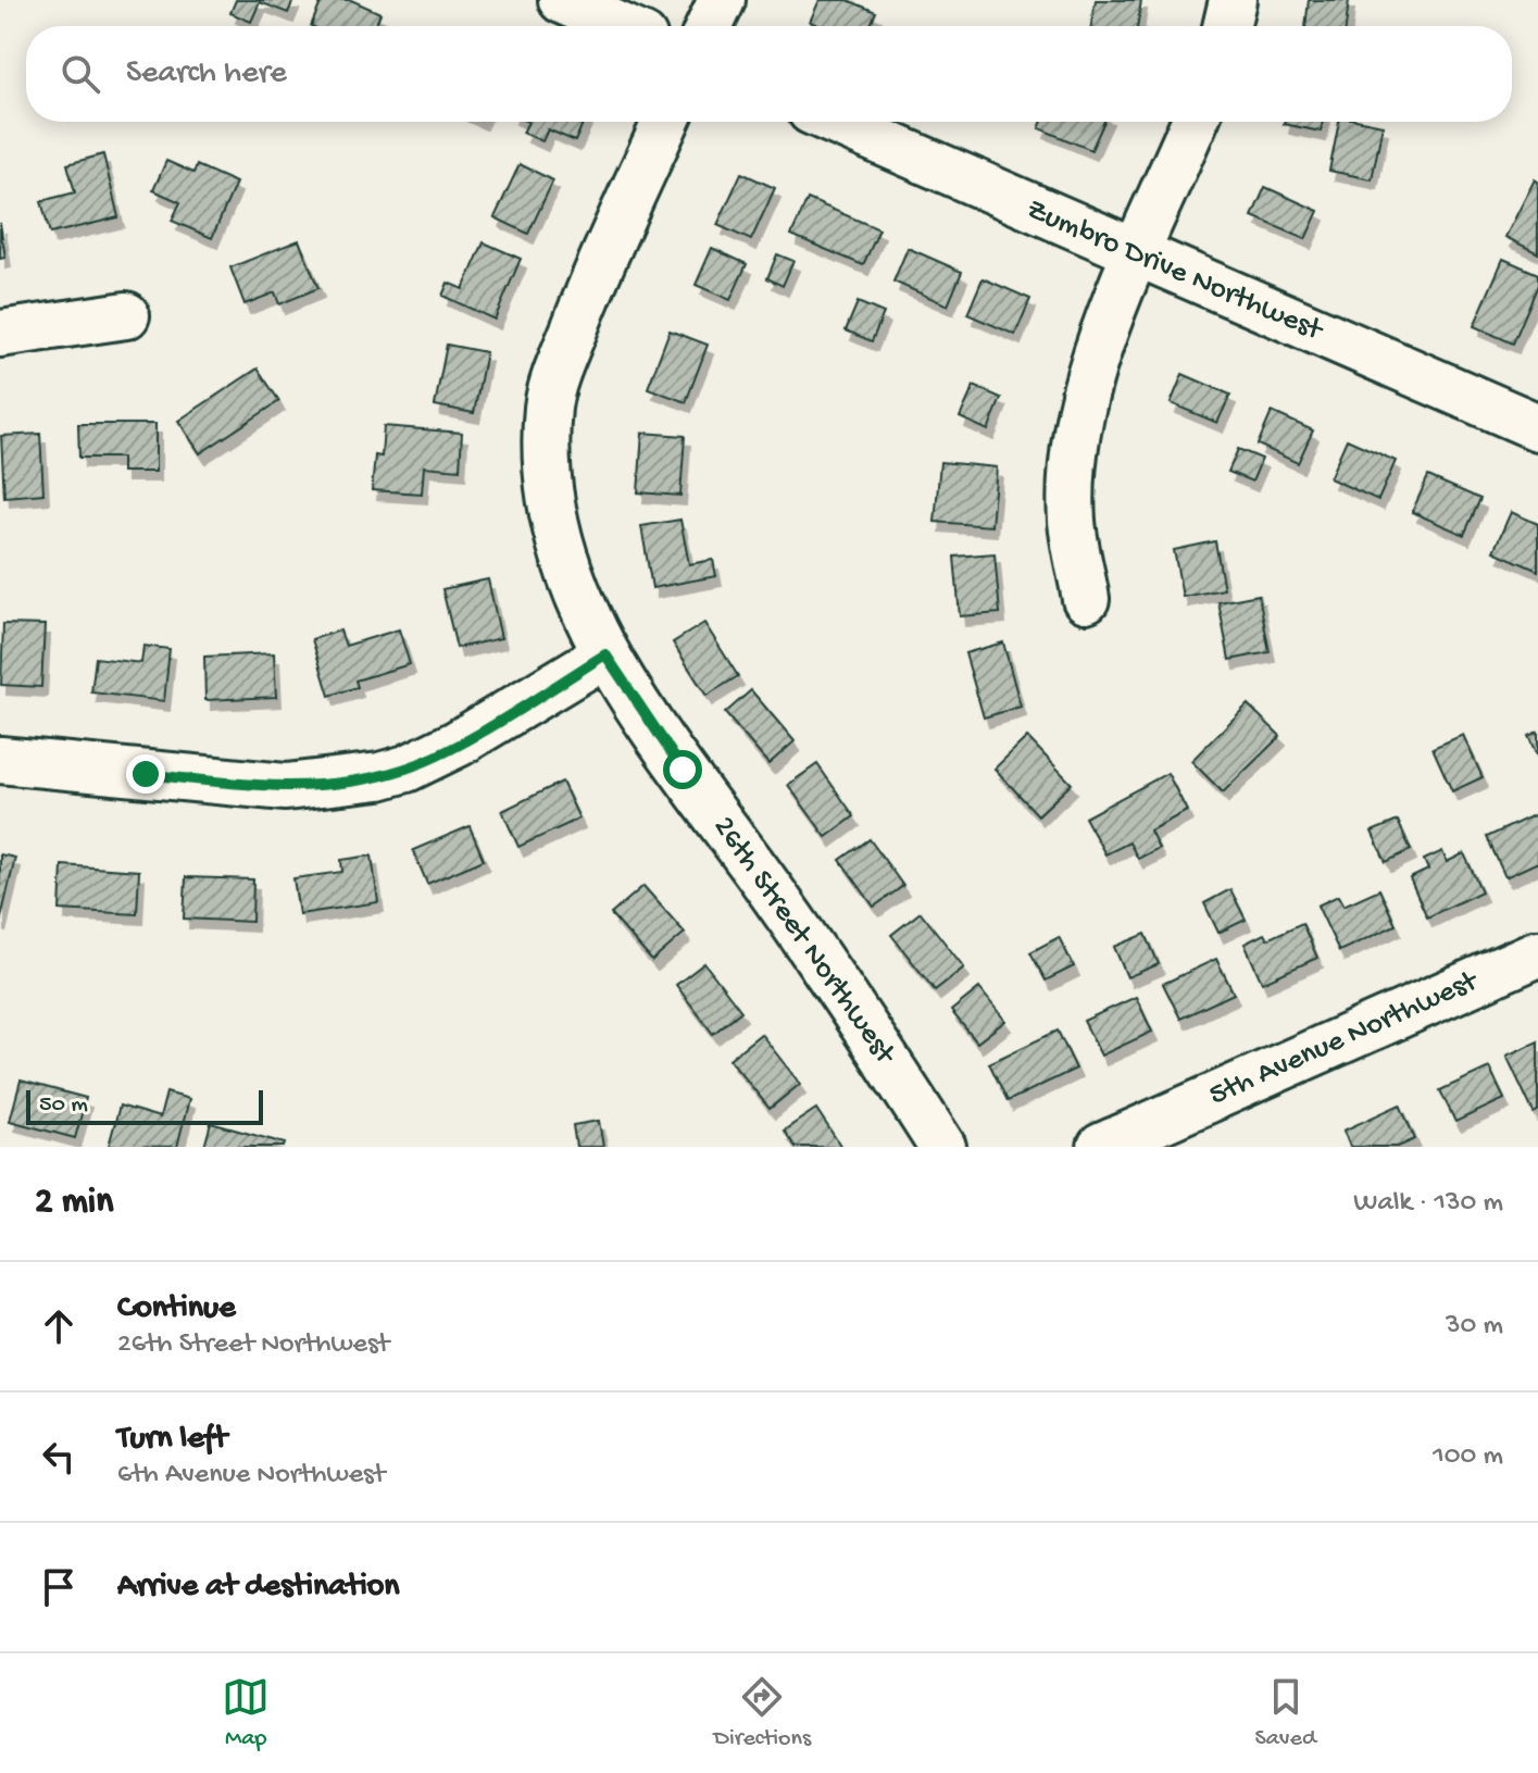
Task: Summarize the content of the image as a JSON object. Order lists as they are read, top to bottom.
{
  "streets": {
    "street": ["Zumbro Drive Northwest", "26th Street Northwest", "5th Avenue Northwest"]
  },
  "scale_bar": "50 m",
  "page": {
    "search": "Search here",
    "scale": "50 m",
    "heading": ["2 min", "Walk · 130 m"],
    "list": [
      ["Continue", "26th Street Northwest", "30 m"],
      ["Turn left", "6th Avenue Northwest", "100 m"],
      "Arrive at destination"
    ],
    "nav": ["Map", "Directions", "Saved"]
  }
}
